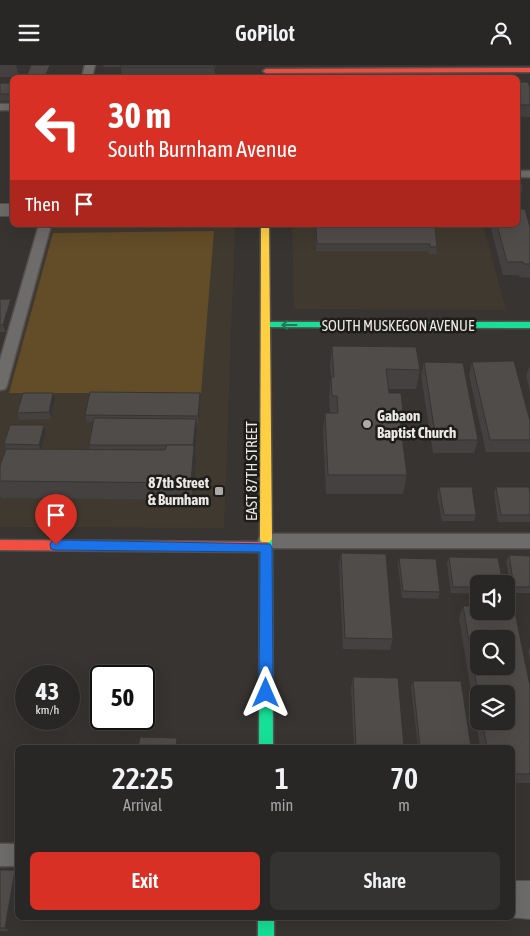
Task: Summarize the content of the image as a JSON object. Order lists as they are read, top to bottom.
{
  "streets": {
    "street": ["SOUTH MUSKEGON AVENUE", "EAST 87TH STREET"]
  },
  "crossings": [
    ["SOUTH MUSKEGON AVENUE", "EAST 87TH STREET"]
  ],
  "one_way": ["SOUTH MUSKEGON AVENUE"],
  "places": {
    "other": ["Gabaon Baptist Church"],
    "transit": ["87th Street & Burnham"]
  },
  "page": {
    "header": "GoPilot",
    "turn": ["30 m", "South Burnham Avenue"],
    "then": "Then",
    "speed": "43 km/h",
    "limit": "50",
    "eta": [
      "22:25",
      "Arrival",
      "1",
      "min",
      "70",
      "m"
    ],
    "buttons": ["Exit", "Share"]
  }
}
